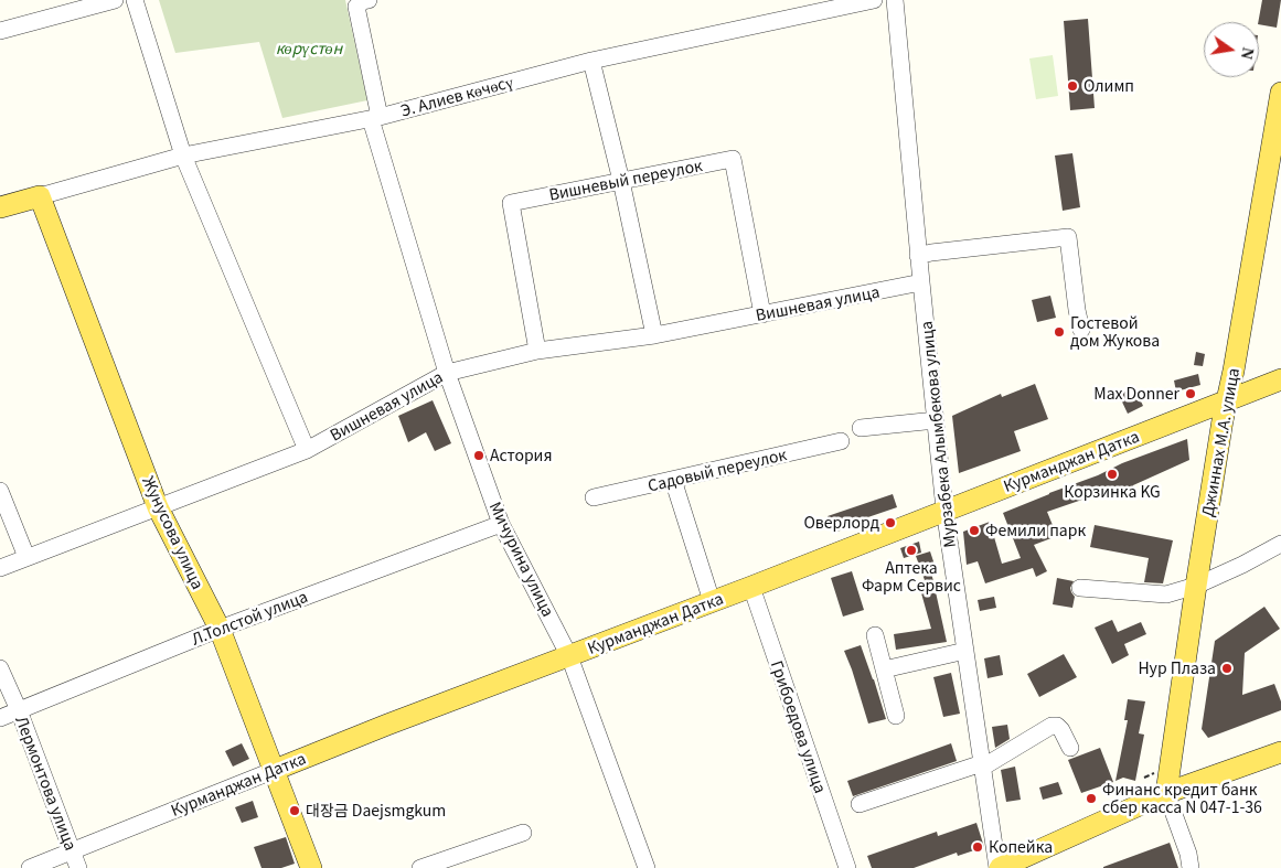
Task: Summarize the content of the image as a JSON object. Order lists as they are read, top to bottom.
{
  "streets": {
    "main road": ["Джиннах М.А. улица", "Курманджан Датка", "Жунусова улица"],
    "street": [
      "Э. Алиев көчөсү",
      "Вишневый переулок",
      "Вишневая улица",
      "Мурзабека Алымбекова улица",
      "Садовый переулок",
      "Мичурина улица",
      "Л.Толстой улица",
      "Грибоедова улица",
      "Лермонтова улица"
    ]
  },
  "crossings": [
    ["Э. Алиев көчөсү", "Жунусова улица"],
    ["Э. Алиев көчөсү", "Мичурина улица"],
    ["Вишневый переулок", "Вишневая улица"],
    ["Вишневая улица", "Мурзабека Алымбекова улица"],
    ["Вишневая улица", "Жунусова улица"],
    ["Вишневая улица", "Мичурина улица"],
    ["Мурзабека Алымбекова улица", "Курманджан Датка"],
    ["Джиннах М.А. улица", "Курманджан Датка"],
    ["Курманджан Датка", "Жунусова улица"],
    ["Курманджан Датка", "Мичурина улица"],
    ["Курманджан Датка", "Грибоедова улица"],
    ["Курманджан Датка", "Лермонтова улица"],
    ["Жунусова улица", "Л.Толстой улица"],
    ["Мичурина улица", "Л.Толстой улица"],
    ["Л.Толстой улица", "Лермонтова улица"]
  ],
  "parks": ["көрүстөн"],
  "places": [
    "Олимп",
    "Гостевой дом Жукова",
    "Max Donner",
    "Астория",
    "Корзинка KG",
    "Оверлорд",
    "Фемили парк",
    "Аптека Фарм Сервис",
    "Нур Плаза",
    "Финанс кредит банк сбер касса N 047-1-36",
    "대장금 Daejsmgkum",
    "Копейка"
  ],
  "north": "right"
}
